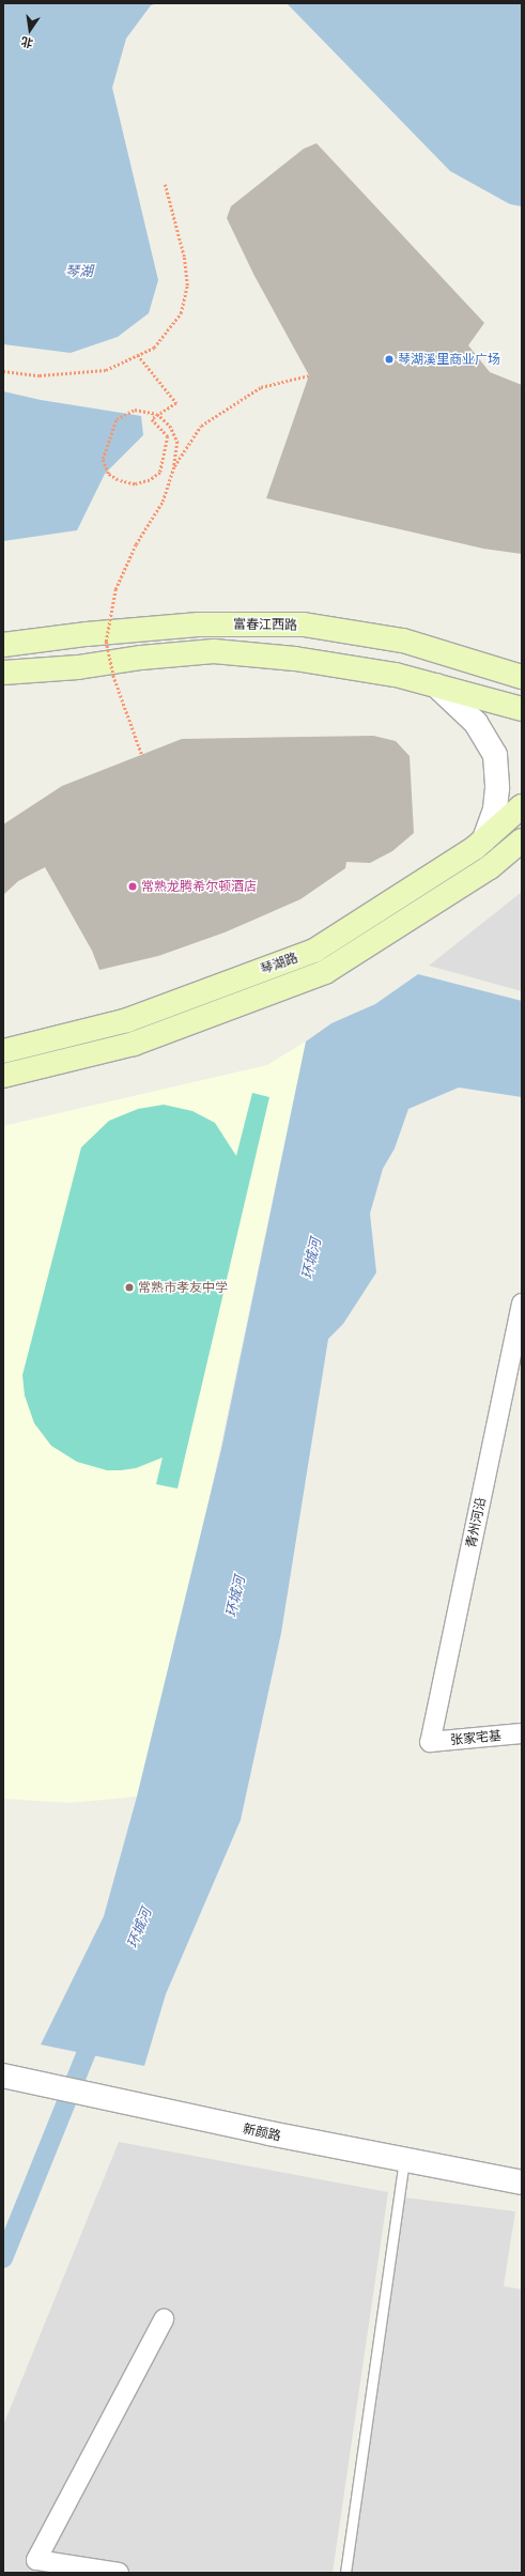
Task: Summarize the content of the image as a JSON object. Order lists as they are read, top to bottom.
{
  "streets": {
    "main road": ["富春江西路", "琴湖路"],
    "street": ["青州河沿", "张家宅基", "新颜路"]
  },
  "crossings": [
    ["青州河沿", "张家宅基"]
  ],
  "water": ["琴湖", "环城河"],
  "places": ["琴湖溪里商业广场", "常熟龙腾希尔顿酒店", "常熟市孝友中学"],
  "north": "bottom"
}
